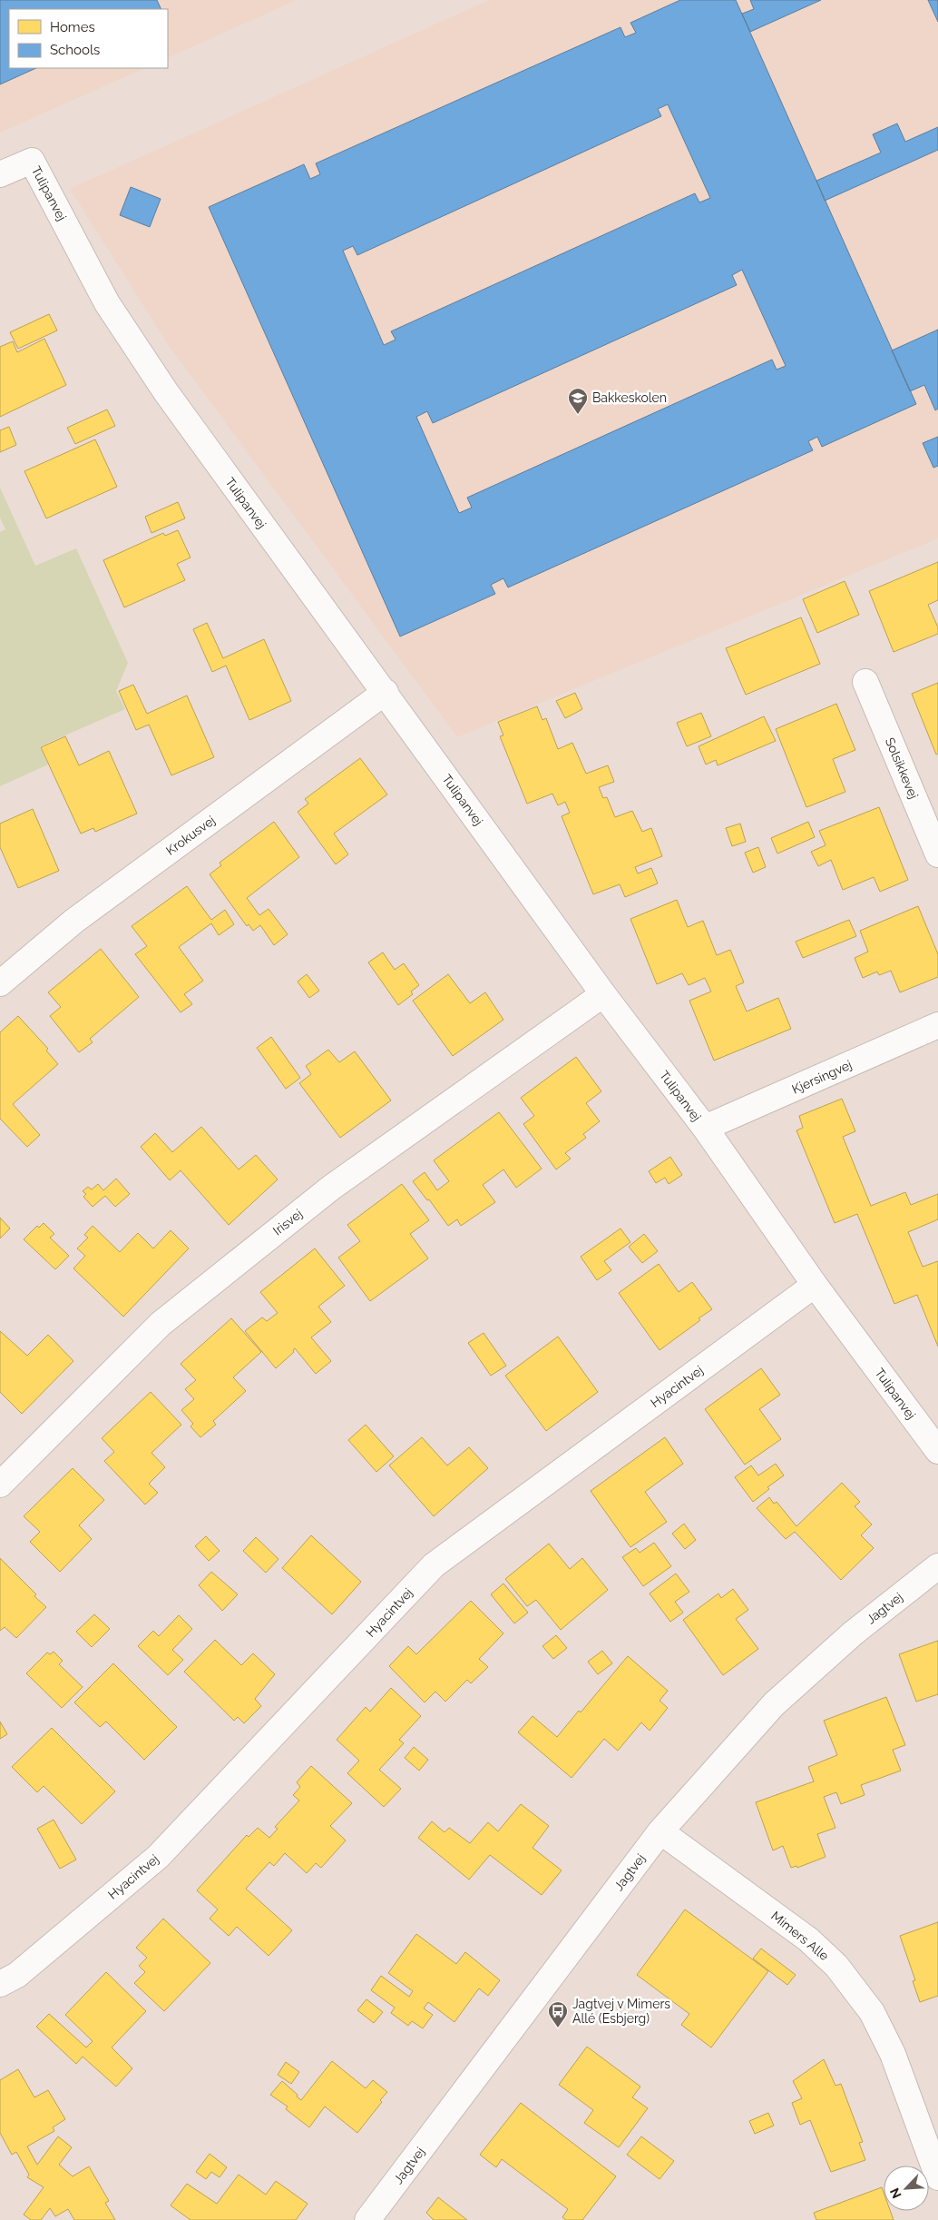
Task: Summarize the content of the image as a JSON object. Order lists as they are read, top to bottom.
{
  "streets": {
    "street": [
      "Tulipanvej",
      "Solsikkevej",
      "Krokusvej",
      "Kjersingvej",
      "Irisvej",
      "Hyacintvej",
      "Jagtvej",
      "Mimers Alle"
    ]
  },
  "crossings": [
    ["Tulipanvej", "Krokusvej"],
    ["Tulipanvej", "Kjersingvej"],
    ["Tulipanvej", "Irisvej"],
    ["Tulipanvej", "Hyacintvej"],
    ["Jagtvej", "Mimers Alle"]
  ],
  "places": {
    "school or university": ["Bakkeskolen"],
    "bus stop": ["Jagtvej v Mimers Allé (Esbjerg)"]
  },
  "legend": ["Homes", "Schools"],
  "north": "bottom left"
}
